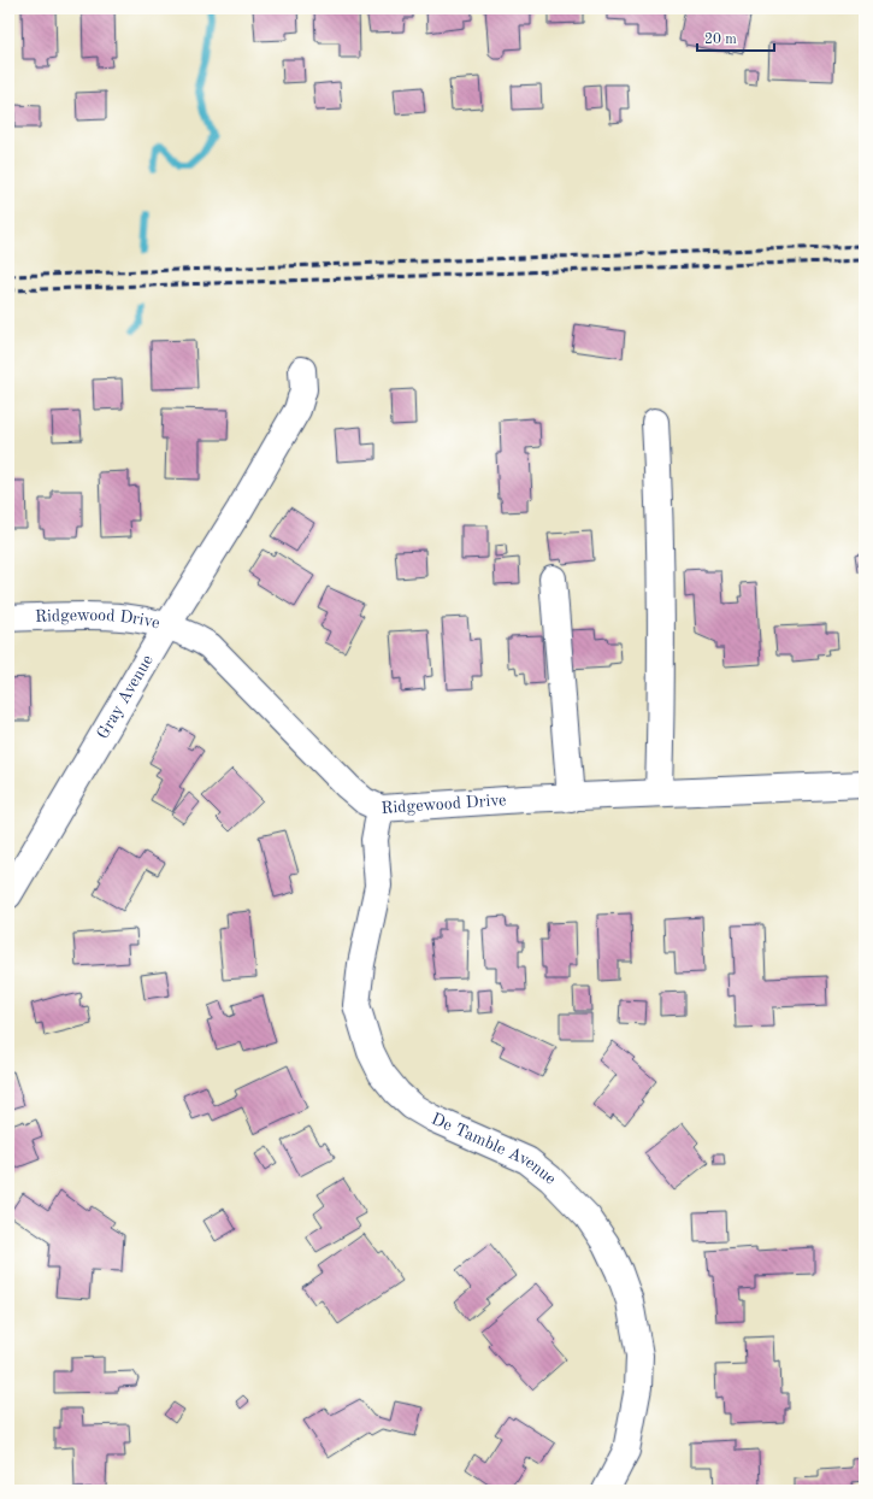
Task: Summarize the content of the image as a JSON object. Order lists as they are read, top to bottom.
{
  "streets": {
    "street": ["Ridgewood Drive", "Gray Avenue", "De Tamble Avenue"]
  },
  "crossings": [
    ["Ridgewood Drive", "Gray Avenue"],
    ["Ridgewood Drive", "De Tamble Avenue"]
  ],
  "scale_bar": "20 m"
}
